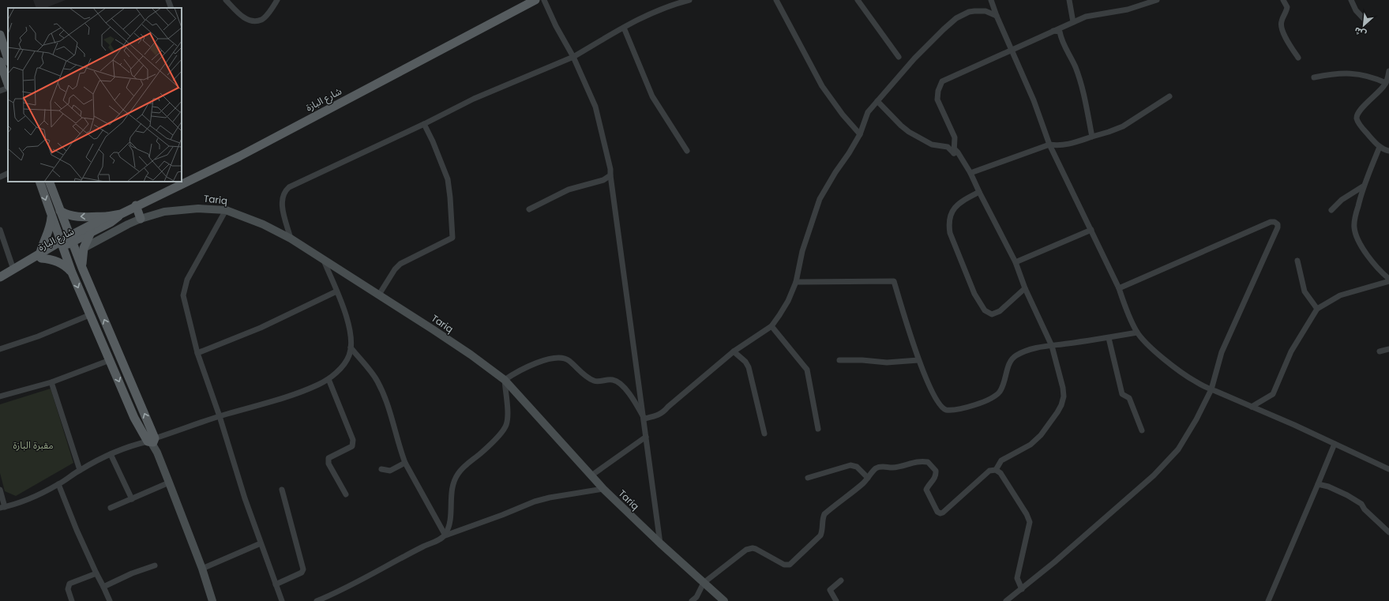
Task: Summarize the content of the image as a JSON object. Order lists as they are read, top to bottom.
{
  "streets": {
    "main road": ["شارع البازة", "Tariq"]
  },
  "parks": ["مقبرة البازة"],
  "north": "bottom left"
}
